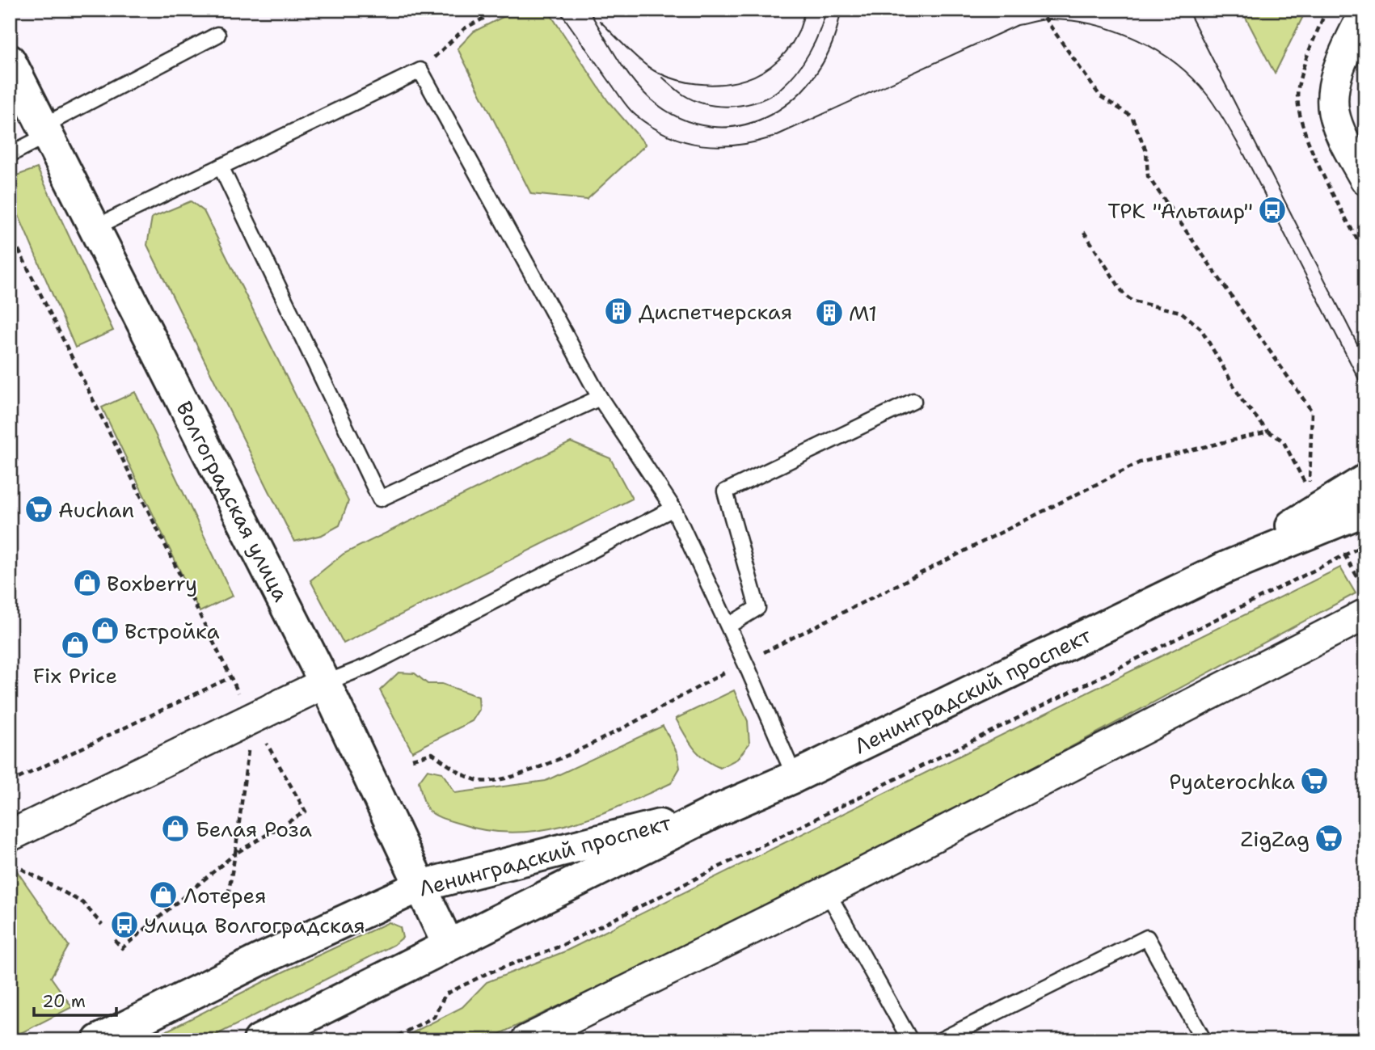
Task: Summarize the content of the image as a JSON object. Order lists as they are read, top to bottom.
{
  "streets": {
    "main road": ["Волгоградская улица", "Ленинградский проспект"]
  },
  "crossings": [
    ["Волгоградская улица", "Ленинградский проспект"]
  ],
  "places": {
    "bus stop": ["ТРК \"Альтаир\"", "Улица Волгоградская"],
    "building": ["Диспетчерская", "М1"],
    "supermarket": ["Auchan", "Pyaterochka", "ZigZag"],
    "shop": [
      "Boxberry",
      "Встройка",
      "Fix Price",
      "Белая Роза",
      "Лотерея"
    ]
  },
  "scale_bar": "20 m"
}
